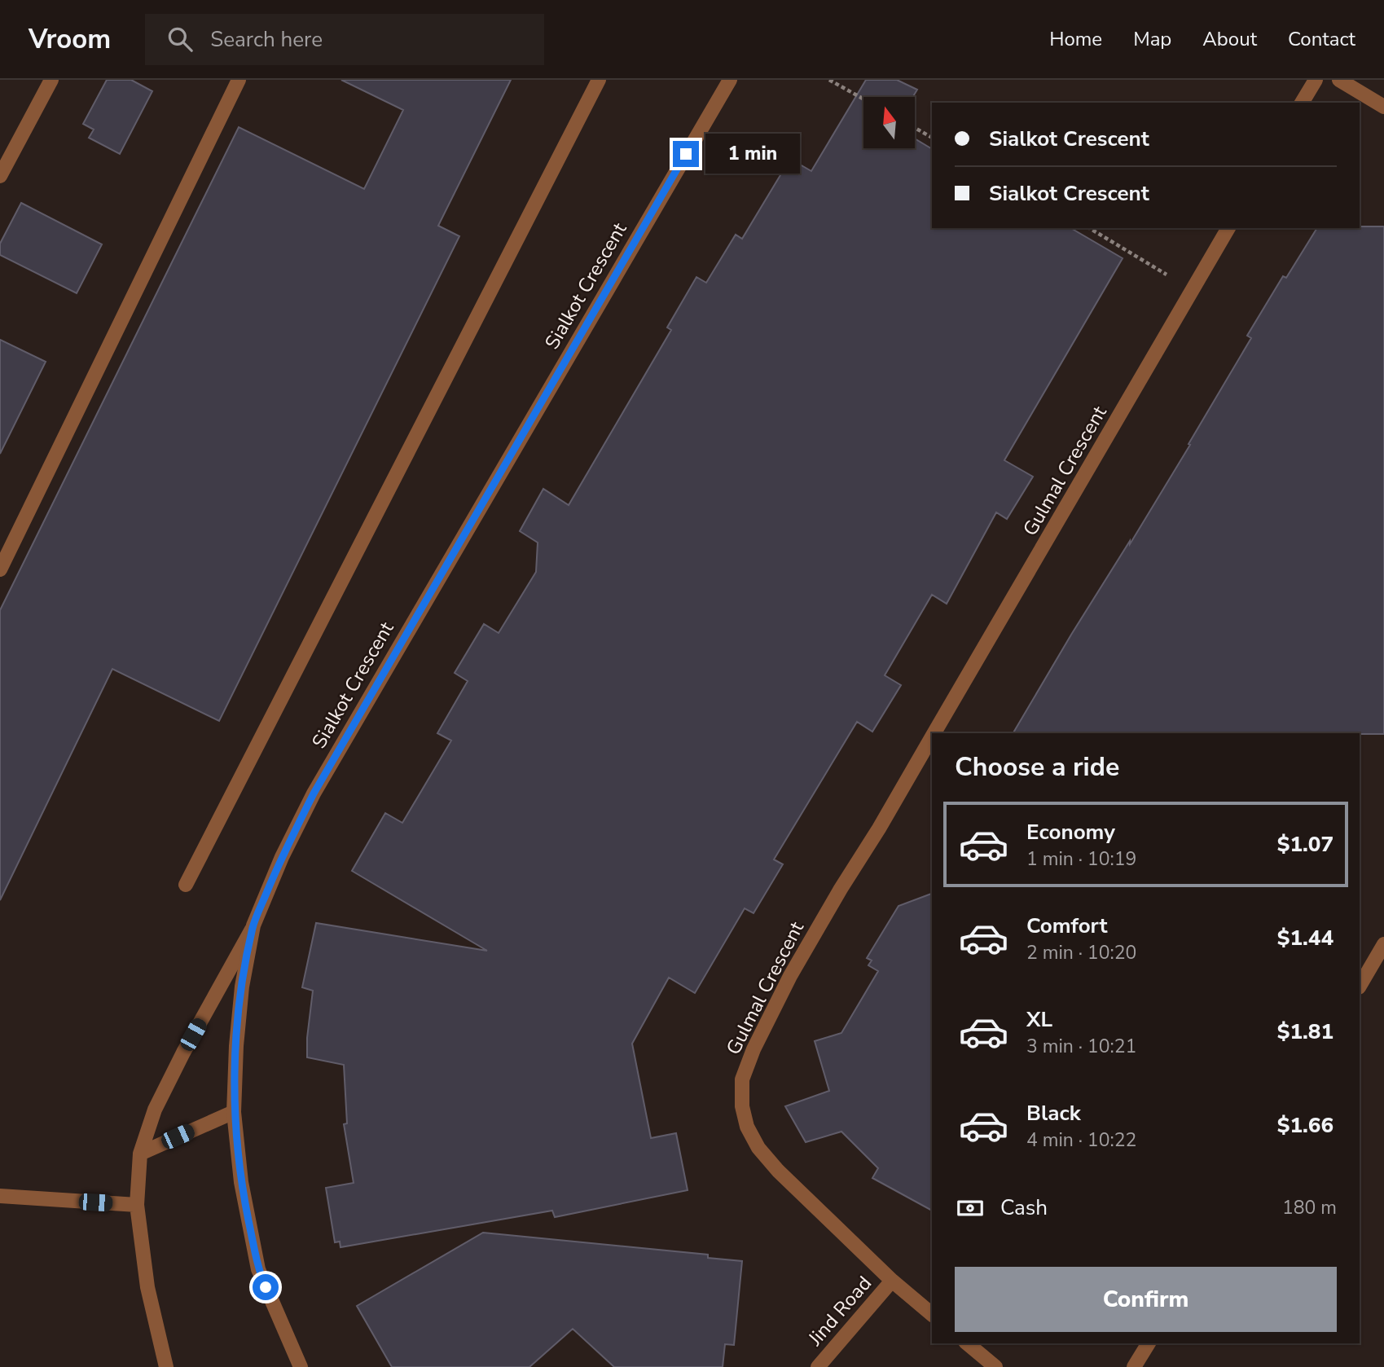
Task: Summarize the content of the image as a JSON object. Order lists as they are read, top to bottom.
{
  "streets": {
    "street": ["Sialkot Crescent", "Gulmal Crescent", "Jind Road"]
  },
  "crossings": [
    ["Gulmal Crescent", "Jind Road"]
  ],
  "north": "top",
  "page": {
    "header": "Vroom",
    "search": "Search here",
    "nav": [
      "Home",
      "Map",
      "About",
      "Contact"
    ],
    "banner": ["Sialkot Crescent", "Sialkot Crescent"],
    "bubble": "1 min",
    "heading": "Choose a ride",
    "list": [
      {
        "name": "Economy",
        "note": "1 min · 10:19",
        "value": "$1.07"
      },
      {
        "name": "Comfort",
        "note": "2 min · 10:20",
        "value": "$1.44"
      },
      {
        "name": "XL",
        "note": "3 min · 10:21",
        "value": "$1.81"
      },
      {
        "name": "Black",
        "note": "4 min · 10:22",
        "value": "$1.66"
      }
    ],
    "pay": ["Cash", "180 m"],
    "buttons": "Confirm"
  }
}
